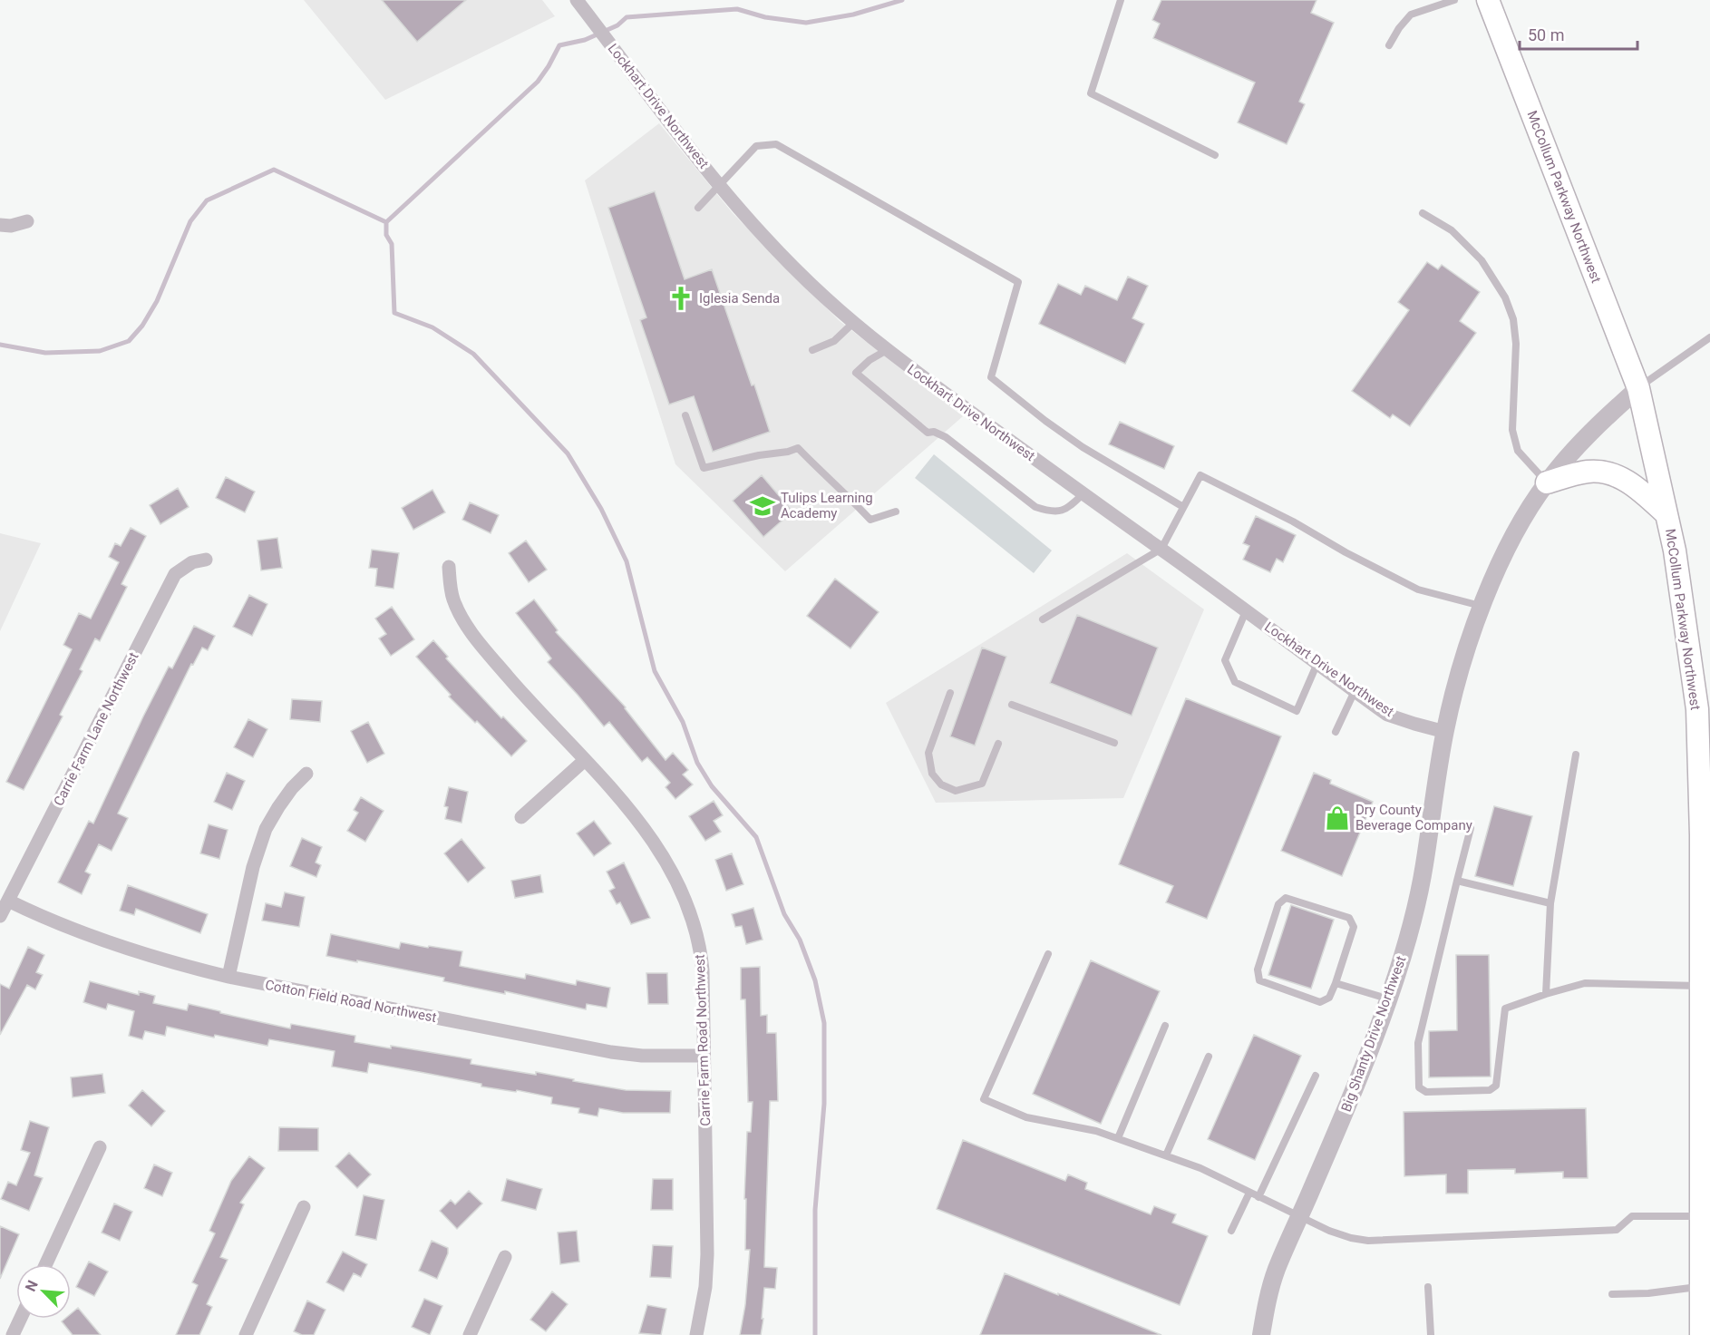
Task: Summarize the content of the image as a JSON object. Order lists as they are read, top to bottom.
{
  "streets": {
    "main road": ["McCollum Parkway Northwest"],
    "street": [
      "Lockhart Drive Northwest",
      "Carrie Farm Lane Northwest",
      "Cotton Field Road Northwest",
      "Big Shanty Drive Northwest",
      "Carrie Farm Road Northwest"
    ]
  },
  "crossings": [
    ["Lockhart Drive Northwest", "Big Shanty Drive Northwest"],
    ["McCollum Parkway Northwest", "Big Shanty Drive Northwest"],
    ["Carrie Farm Lane Northwest", "Cotton Field Road Northwest"],
    ["Cotton Field Road Northwest", "Carrie Farm Road Northwest"]
  ],
  "places": {
    "church": ["Iglesia Senda"],
    "school or university": ["Tulips Learning Academy"],
    "shop": ["Dry County Beverage Company"]
  },
  "scale_bar": "50 m",
  "north": "top left"
}
